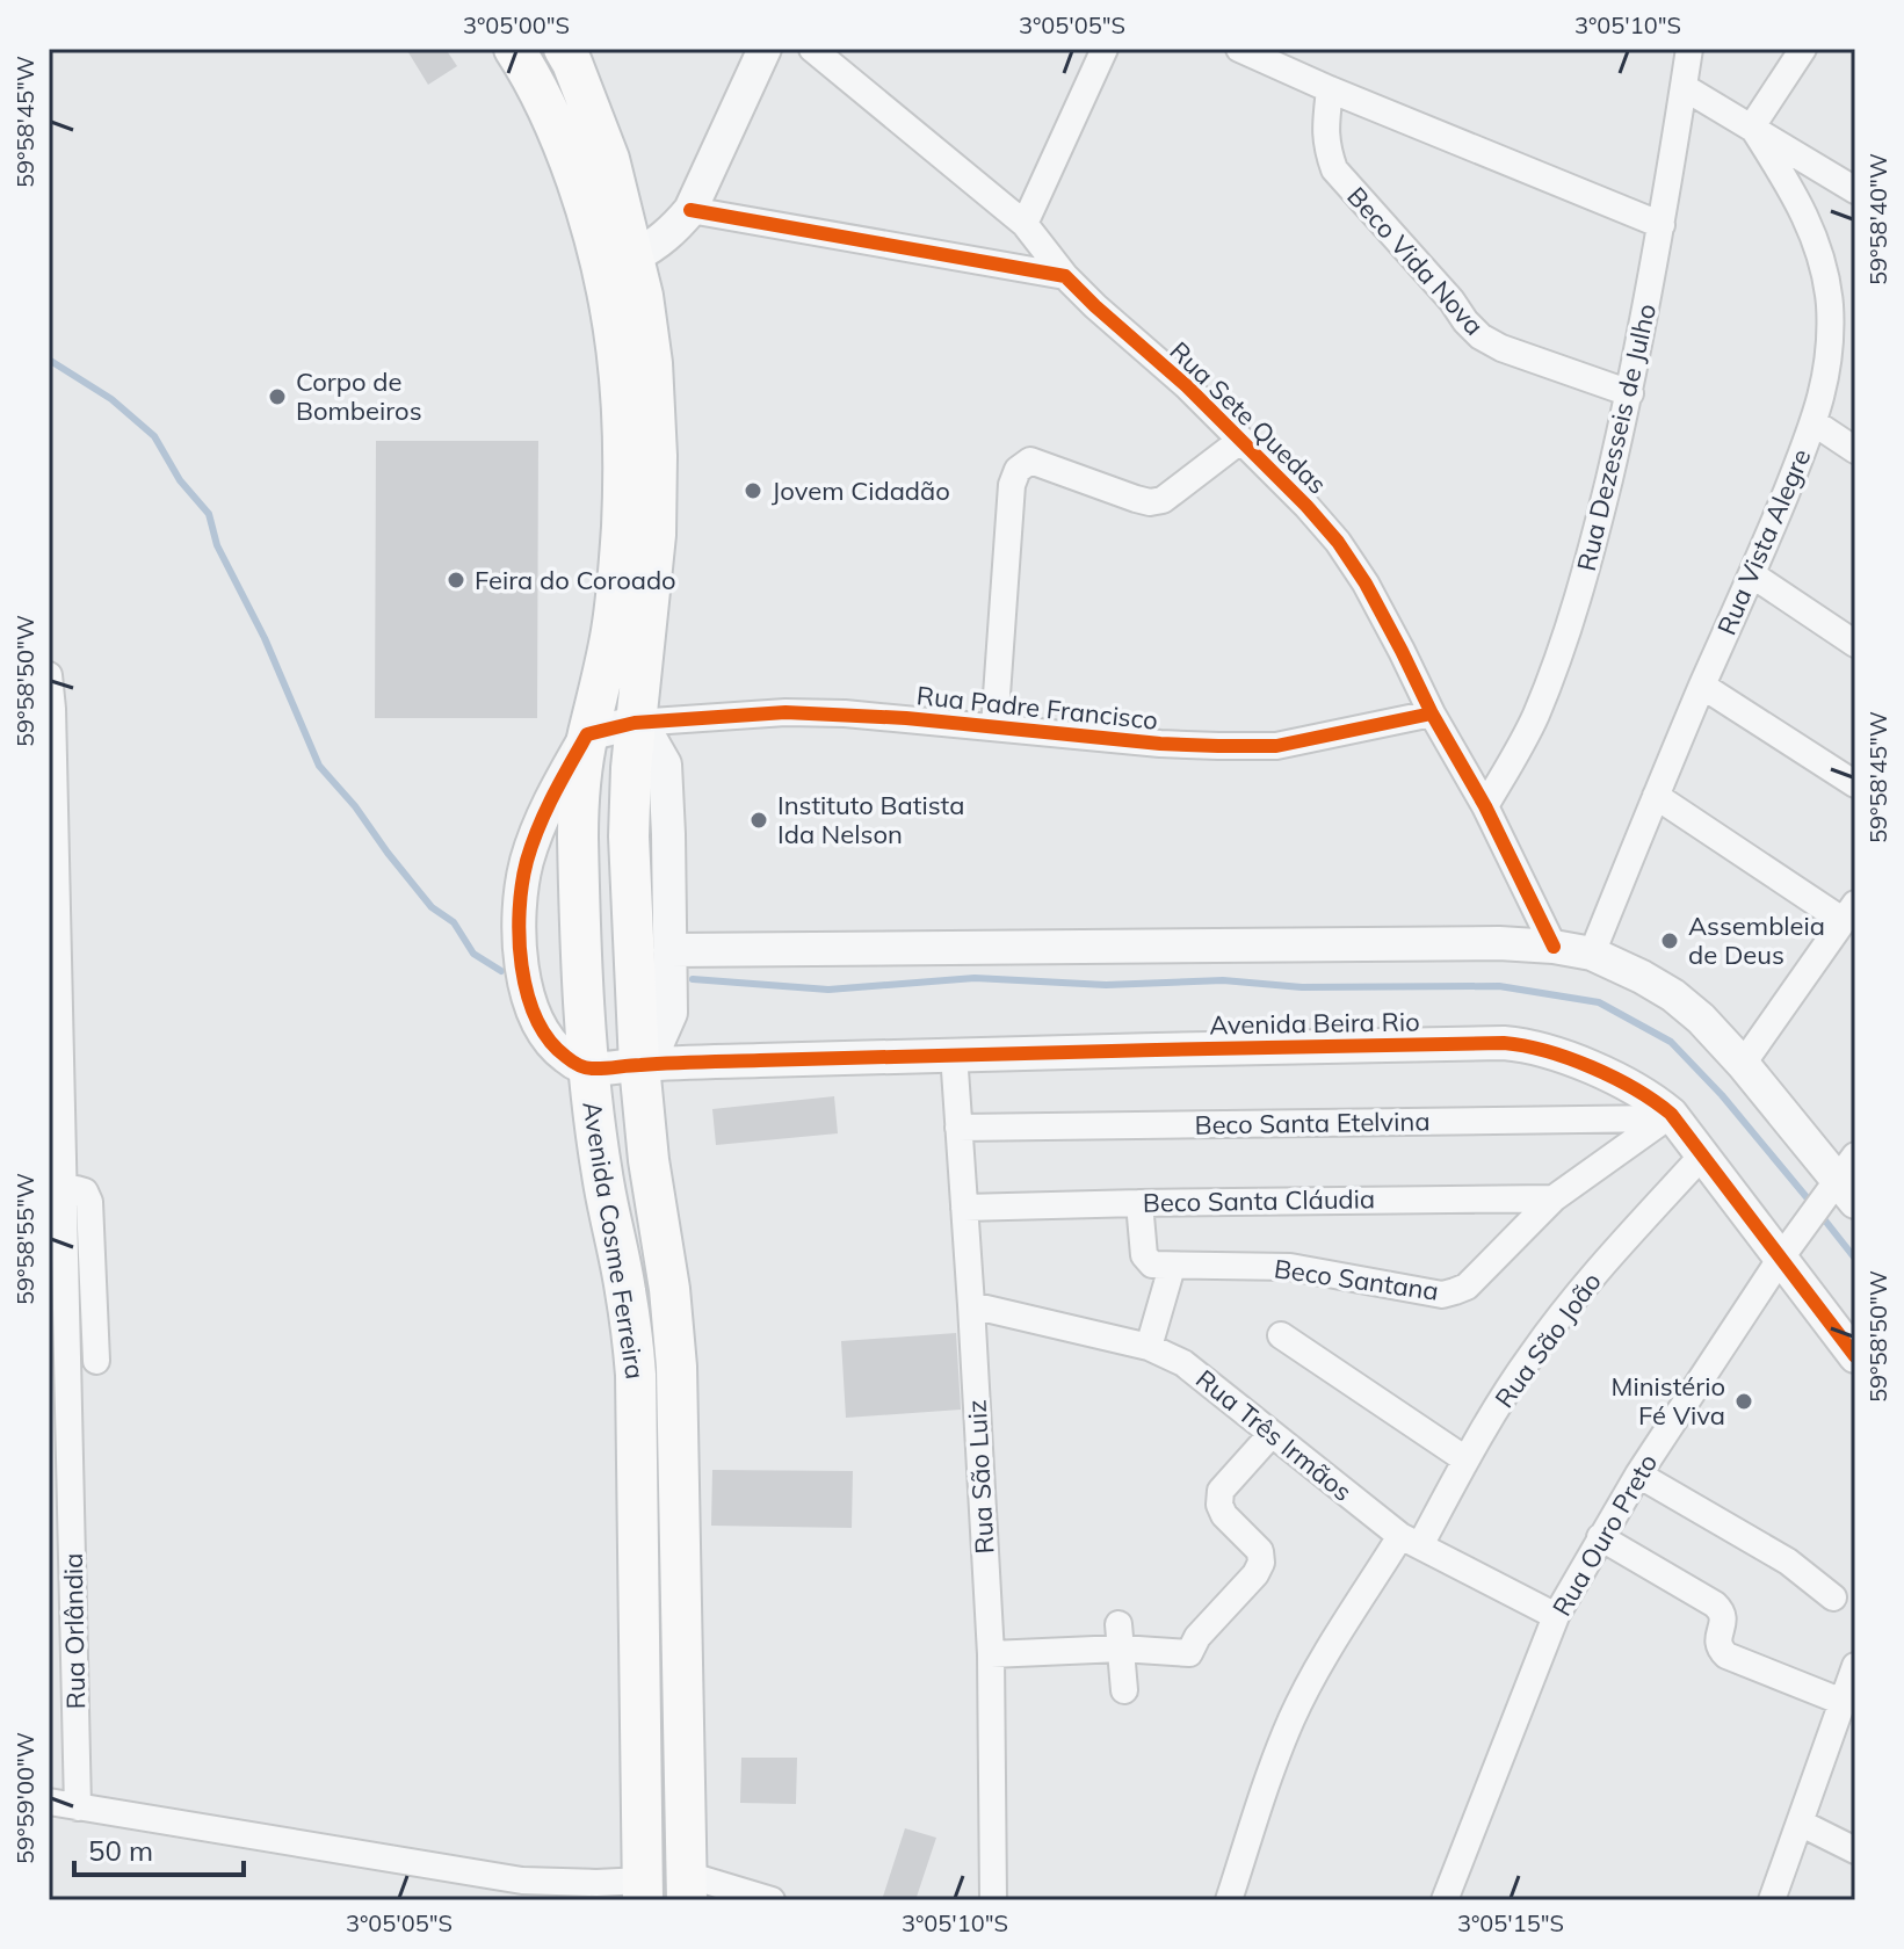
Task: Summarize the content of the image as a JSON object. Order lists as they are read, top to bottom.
{
  "streets": {
    "main road": ["Avenida Cosme Ferreira"],
    "street": [
      "Beco Vida Nova",
      "Rua Sete Quedas",
      "Rua Dezesseis de Julho",
      "Rua Vista Alegre",
      "Rua Padre Francisco",
      "Avenida Beira Rio",
      "Beco Santa Etelvina",
      "Beco Santa Cláudia",
      "Beco Santana",
      "Rua São João",
      "Rua Três Irmãos",
      "Rua São Luiz",
      "Rua Ouro Preto",
      "Rua Orlândia"
    ]
  },
  "crossings": [
    ["Beco Vida Nova", "Rua Dezesseis de Julho"],
    ["Rua Sete Quedas", "Rua Dezesseis de Julho"],
    ["Rua Sete Quedas", "Rua Padre Francisco"],
    ["Rua Padre Francisco", "Avenida Cosme Ferreira"],
    ["Avenida Beira Rio", "Beco Santa Etelvina"],
    ["Avenida Beira Rio", "Avenida Cosme Ferreira"],
    ["Avenida Beira Rio", "Beco Santana"],
    ["Avenida Beira Rio", "Rua São João"],
    ["Avenida Beira Rio", "Rua São Luiz"],
    ["Avenida Beira Rio", "Rua Ouro Preto"],
    ["Beco Santa Etelvina", "Beco Santana"],
    ["Beco Santa Etelvina", "Rua São Luiz"],
    ["Beco Santa Cláudia", "Beco Santana"],
    ["Beco Santa Cláudia", "Rua São Luiz"],
    ["Rua São João", "Rua Três Irmãos"],
    ["Rua Três Irmãos", "Rua São Luiz"],
    ["Rua Três Irmãos", "Rua Ouro Preto"]
  ],
  "places": [
    "Corpo de Bombeiros",
    "Jovem Cidadão",
    "Feira do Coroado",
    "Instituto Batista Ida Nelson",
    "Assembleia de Deus",
    "Ministério Fé Viva"
  ],
  "scale_bar": "50 m",
  "coordinates": [
    "3°05'00\"S",
    "3°05'05\"S",
    "3°05'10\"S",
    "59°58'45\"W",
    "59°58'40\"W",
    "59°58'50\"W",
    "59°58'55\"W",
    "59°59'00\"W",
    "3°05'15\"S"
  ]
}
